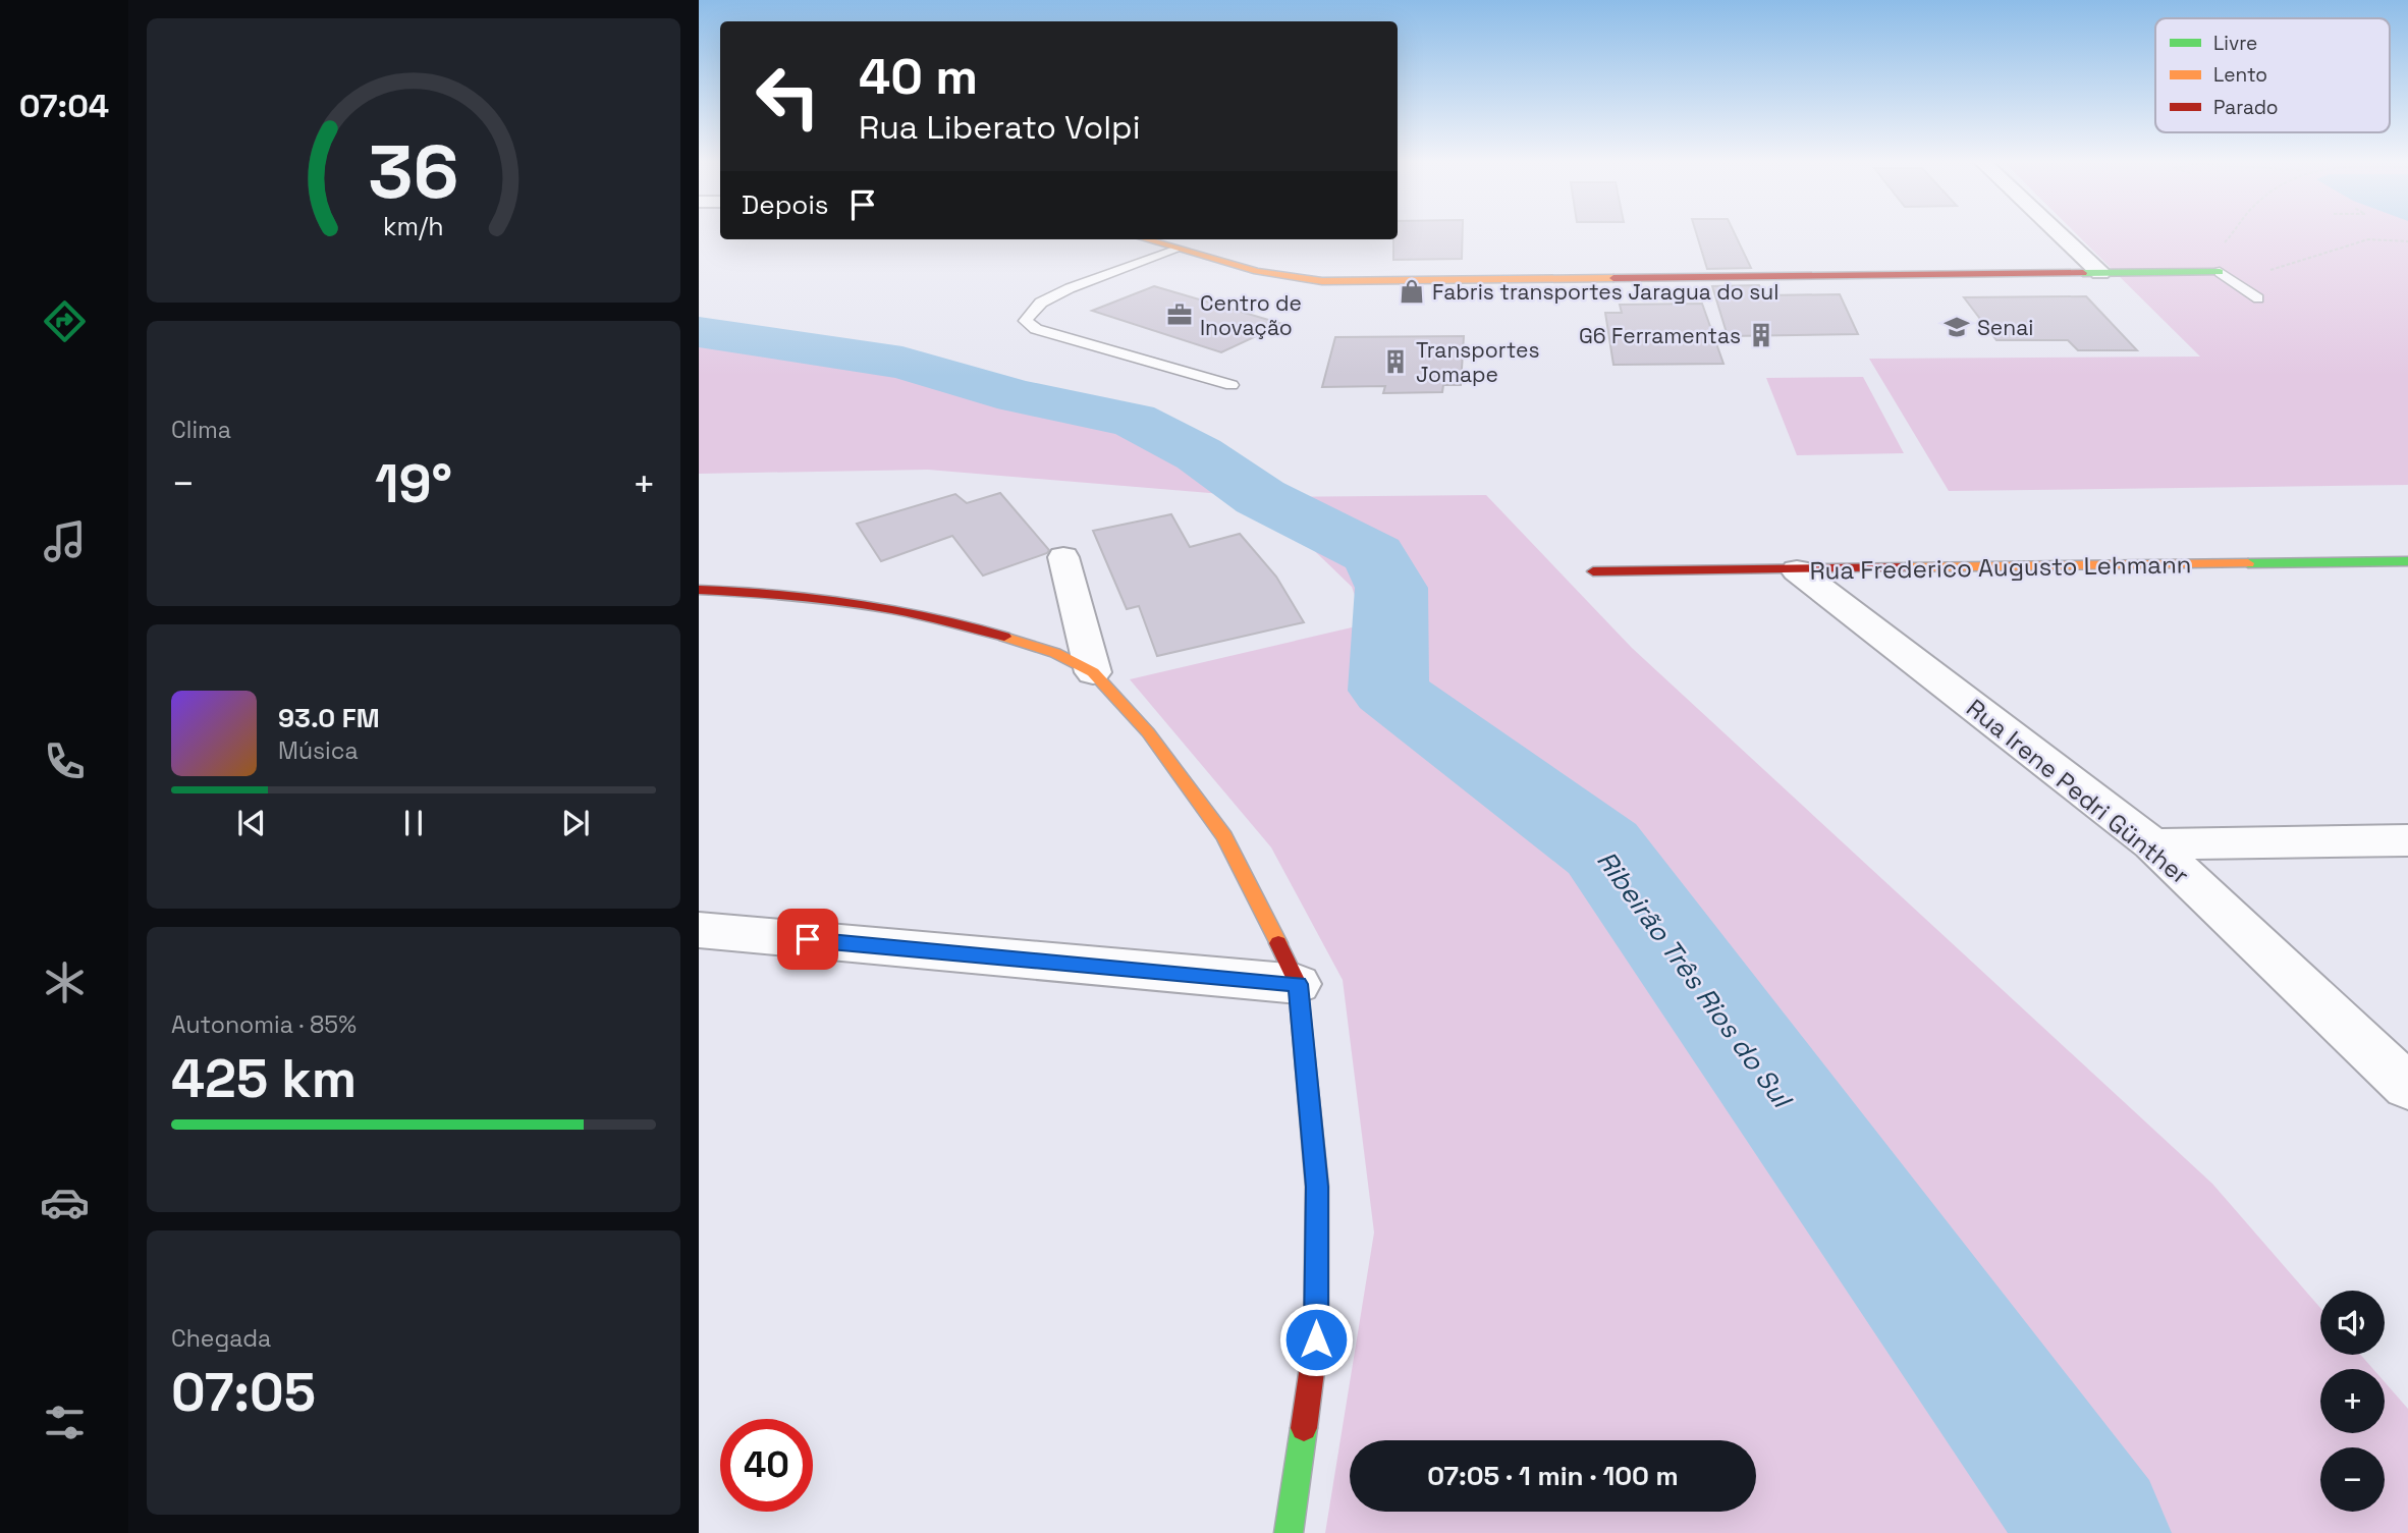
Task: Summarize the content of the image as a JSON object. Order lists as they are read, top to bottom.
{
  "streets": {
    "street": ["Rua Frederico Augusto Lehmann", "Rua Irene Pedri Günther"]
  },
  "crossings": [
    ["Rua Frederico Augusto Lehmann", "Rua Irene Pedri Günther"]
  ],
  "water": ["Ribeirão Três Rios do Sul"],
  "places": {
    "shop": ["Fabris transportes Jaragua do sul"],
    "office": ["Centro de Inovação"],
    "school or university": ["Senai"],
    "building": ["G6 Ferramentas", "Transportes Jomape"]
  },
  "legend": ["Livre", "Lento", "Parado"],
  "page": {
    "tabs": "07:04",
    "turn": ["40 m", "Rua Liberato Volpi"],
    "then": "Depois",
    "tile": [
      "Clima",
      ["Autonomia · 85%", "425 km"],
      ["Chegada", "07:05"]
    ],
    "heat": ["−", "19°", "+"],
    "song": ["93.0 FM", "Música"],
    "map_buttons": ["+", "−"],
    "limit": "40",
    "trip": "07:05 · 1 min · 100 m",
    "gauge": ["36", "km/h"]
  }
}
